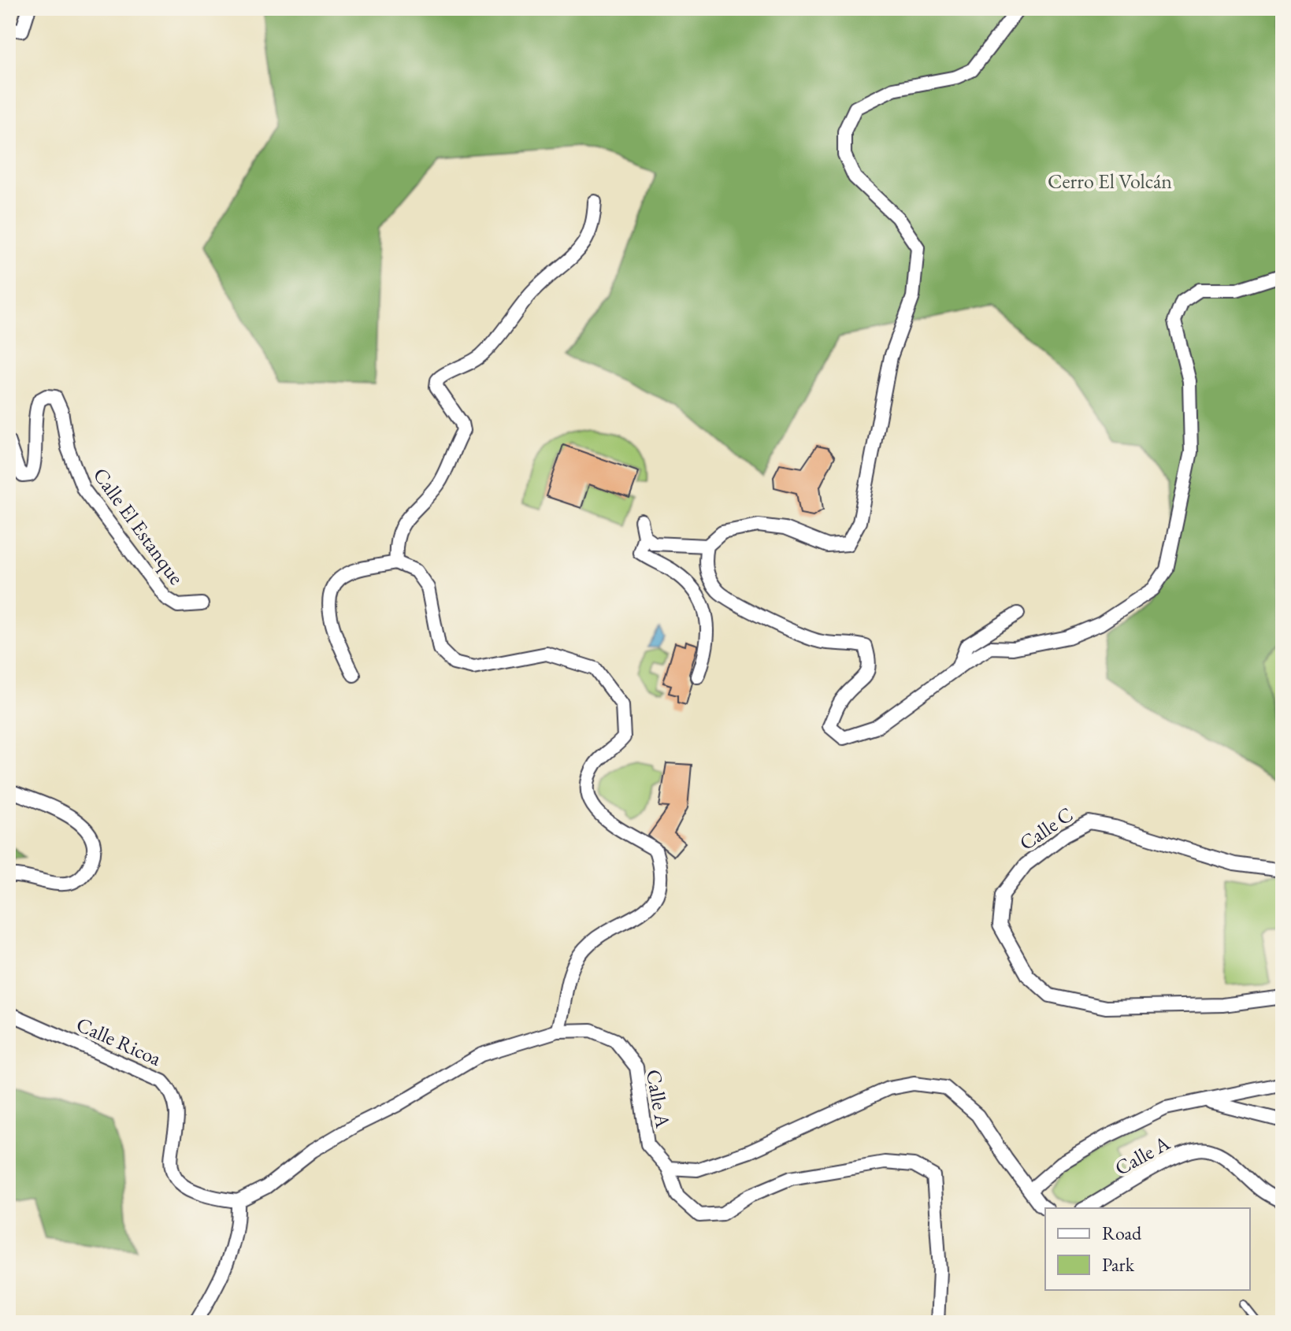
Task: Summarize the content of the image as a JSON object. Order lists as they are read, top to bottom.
{
  "streets": {
    "street": [
      "Calle El Estanque",
      "Calle C",
      "Calle Ricoa",
      "Calle A"
    ]
  },
  "crossings": [
    ["Calle Ricoa", "Calle A"]
  ],
  "parks": ["Cerro El Volcán"],
  "legend": ["Road", "Park"]
}
